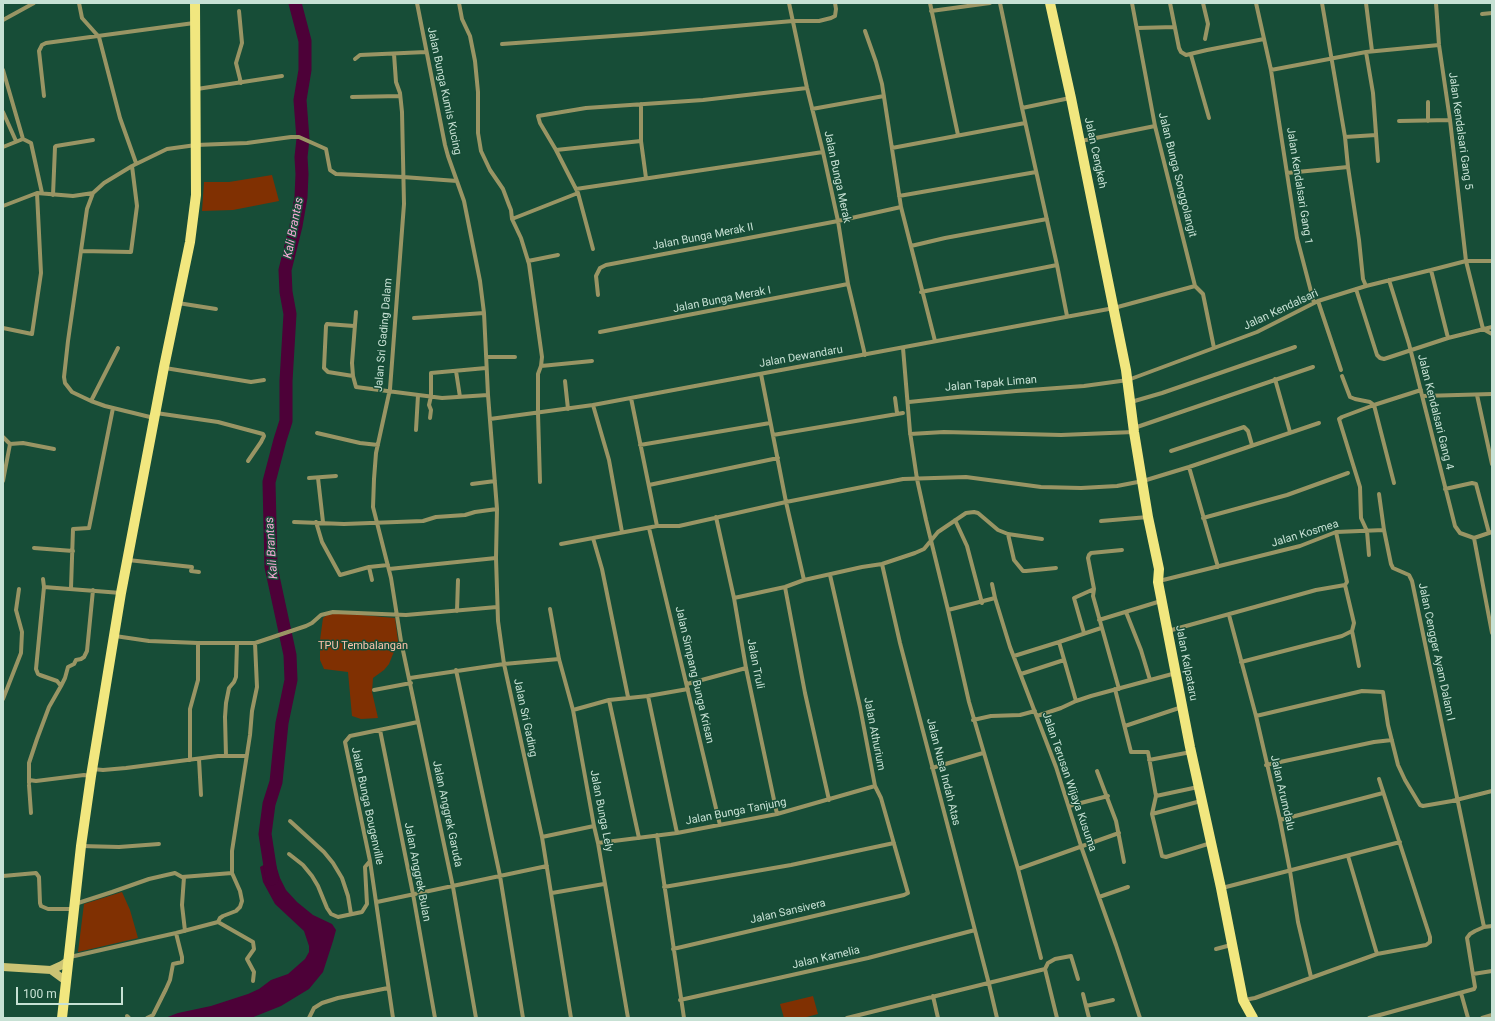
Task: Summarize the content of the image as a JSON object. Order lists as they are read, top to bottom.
{
  "streets": {
    "main road": ["Jalan Cengkeh", "Jalan Kalpataru"],
    "street": [
      "Jalan Bunga Kumis Kucing",
      "Jalan Kendalsari Gang 5",
      "Jalan Bunga Songgolangit",
      "Jalan Bunga Merak",
      "Jalan Kendalsari Gang 1",
      "Jalan Bunga Merak II",
      "Jalan Bunga Merak I",
      "Jalan Kendalsari",
      "Jalan Sri Gading Dalam",
      "Jalan Dewandaru",
      "Jalan Tapak Liman",
      "Jalan Kendalsari Gang 4",
      "Jalan Kosmea",
      "Jalan Cengger Ayam Dalam I",
      "Jalan Truli",
      "Jalan Simpang Bunga Krisan",
      "Jalan Sri Gading",
      "Jalan Athurium",
      "Jalan Nusa Indah Atas",
      "Jalan Terusan Wijaya Kusuma",
      "Jalan Arumdalu",
      "Jalan Bunga Bougenville",
      "Jalan Bunga Lely",
      "Jalan Bunga Tanjung",
      "Jalan Anggrek Garuda",
      "Jalan Anggrek Bulan",
      "Jalan Sansivera",
      "Jalan Kamelia"
    ]
  },
  "crossings": [
    ["Jalan Bunga Kumis Kucing", "Jalan Dewandaru"],
    ["Jalan Bunga Kumis Kucing", "Jalan Sri Gading"],
    ["Jalan Kendalsari Gang 5", "Jalan Kendalsari"],
    ["Jalan Cengkeh", "Jalan Dewandaru"],
    ["Jalan Cengkeh", "Jalan Kalpataru"],
    ["Jalan Bunga Songgolangit", "Jalan Kendalsari"],
    ["Jalan Bunga Songgolangit", "Jalan Dewandaru"],
    ["Jalan Bunga Merak", "Jalan Bunga Merak II"],
    ["Jalan Bunga Merak", "Jalan Bunga Merak I"],
    ["Jalan Bunga Merak", "Jalan Dewandaru"],
    ["Jalan Kendalsari Gang 1", "Jalan Kendalsari"],
    ["Jalan Kendalsari", "Jalan Tapak Liman"],
    ["Jalan Kendalsari", "Jalan Kendalsari Gang 4"],
    ["Jalan Kendalsari", "Jalan Kalpataru"],
    ["Jalan Sri Gading Dalam", "Jalan Anggrek Garuda"],
    ["Jalan Dewandaru", "Jalan Kalpataru"],
    ["Jalan Dewandaru", "Jalan Sri Gading"],
    ["Jalan Tapak Liman", "Jalan Kalpataru"],
    ["Jalan Kosmea", "Jalan Cengger Ayam Dalam I"],
    ["Jalan Kosmea", "Jalan Kalpataru"],
    ["Jalan Truli", "Jalan Bunga Tanjung"],
    ["Jalan Simpang Bunga Krisan", "Jalan Bunga Tanjung"],
    ["Jalan Athurium", "Jalan Bunga Tanjung"],
    ["Jalan Athurium", "Jalan Sansivera"],
    ["Jalan Nusa Indah Atas", "Jalan Kamelia"],
    ["Jalan Bunga Bougenville", "Jalan Anggrek Garuda"],
    ["Jalan Bunga Bougenville", "Jalan Anggrek Bulan"],
    ["Jalan Bunga Lely", "Jalan Bunga Tanjung"]
  ],
  "water": ["Kali Brantas"],
  "parks": ["TPU Tembalangan"],
  "scale_bar": "100 m"
}
